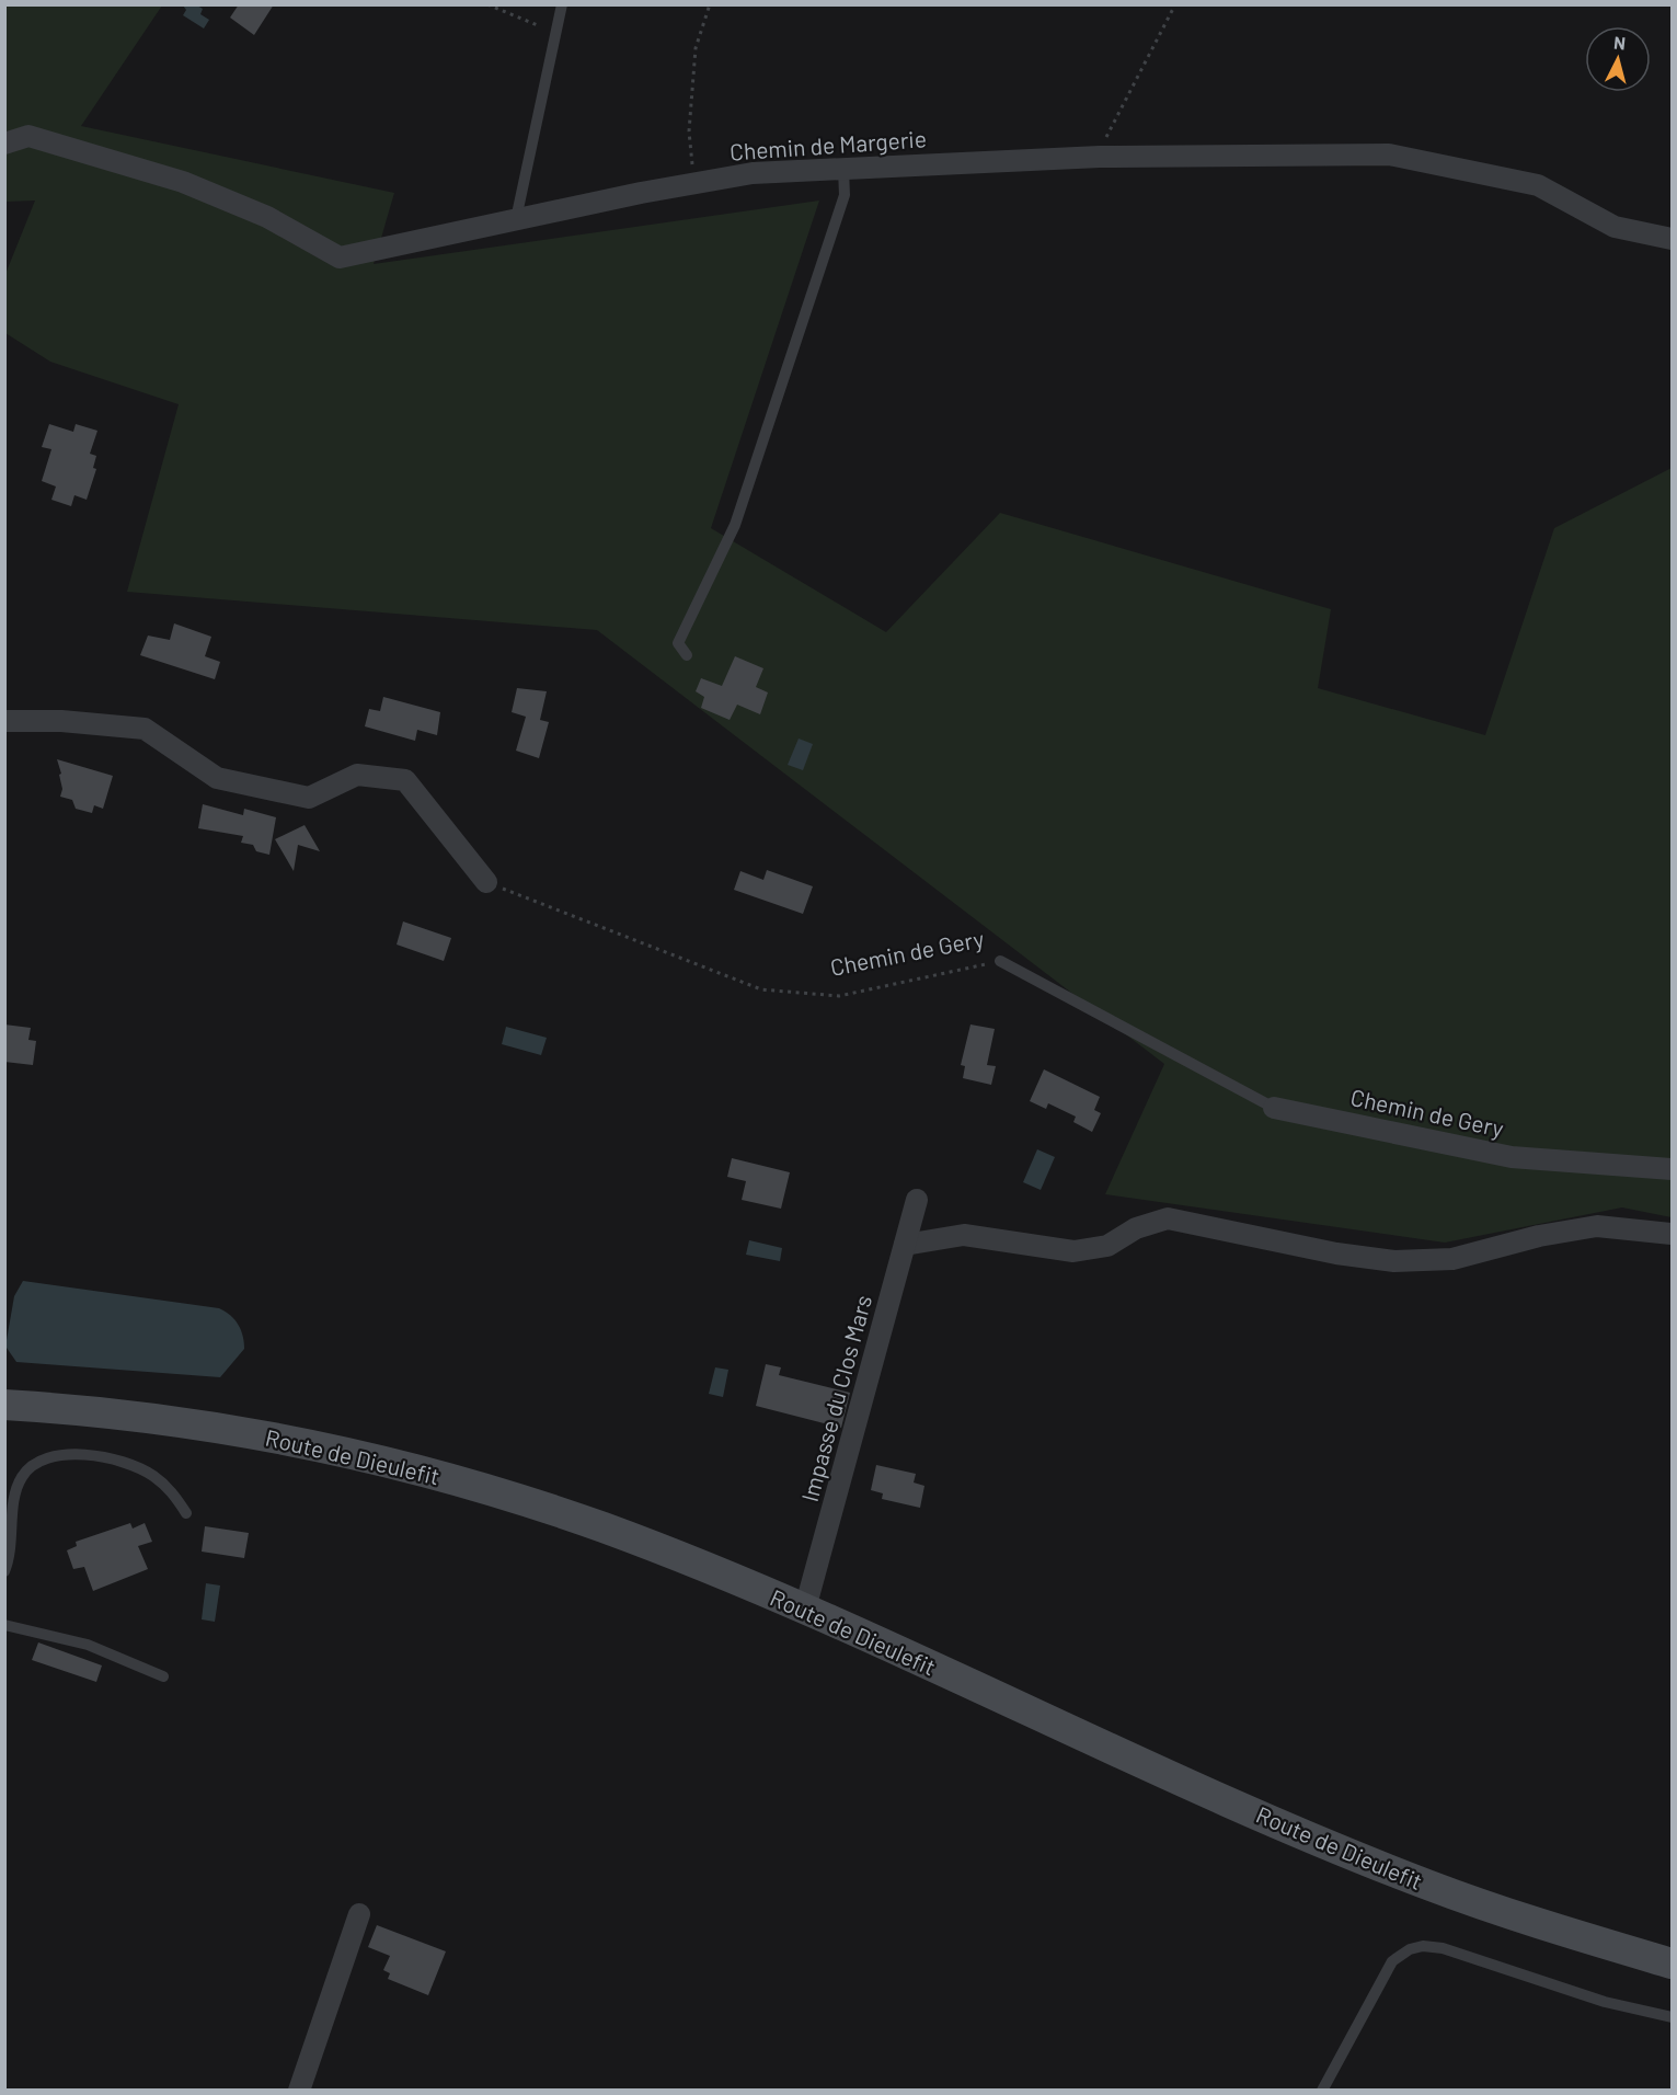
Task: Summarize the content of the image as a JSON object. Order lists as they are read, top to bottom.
{
  "streets": {
    "main road": ["Route de Dieulefit"],
    "street": ["Chemin de Margerie", "Chemin de Gery", "Impasse du Clos Mars"]
  },
  "crossings": [
    ["Impasse du Clos Mars", "Route de Dieulefit"]
  ],
  "north": "top"
}
